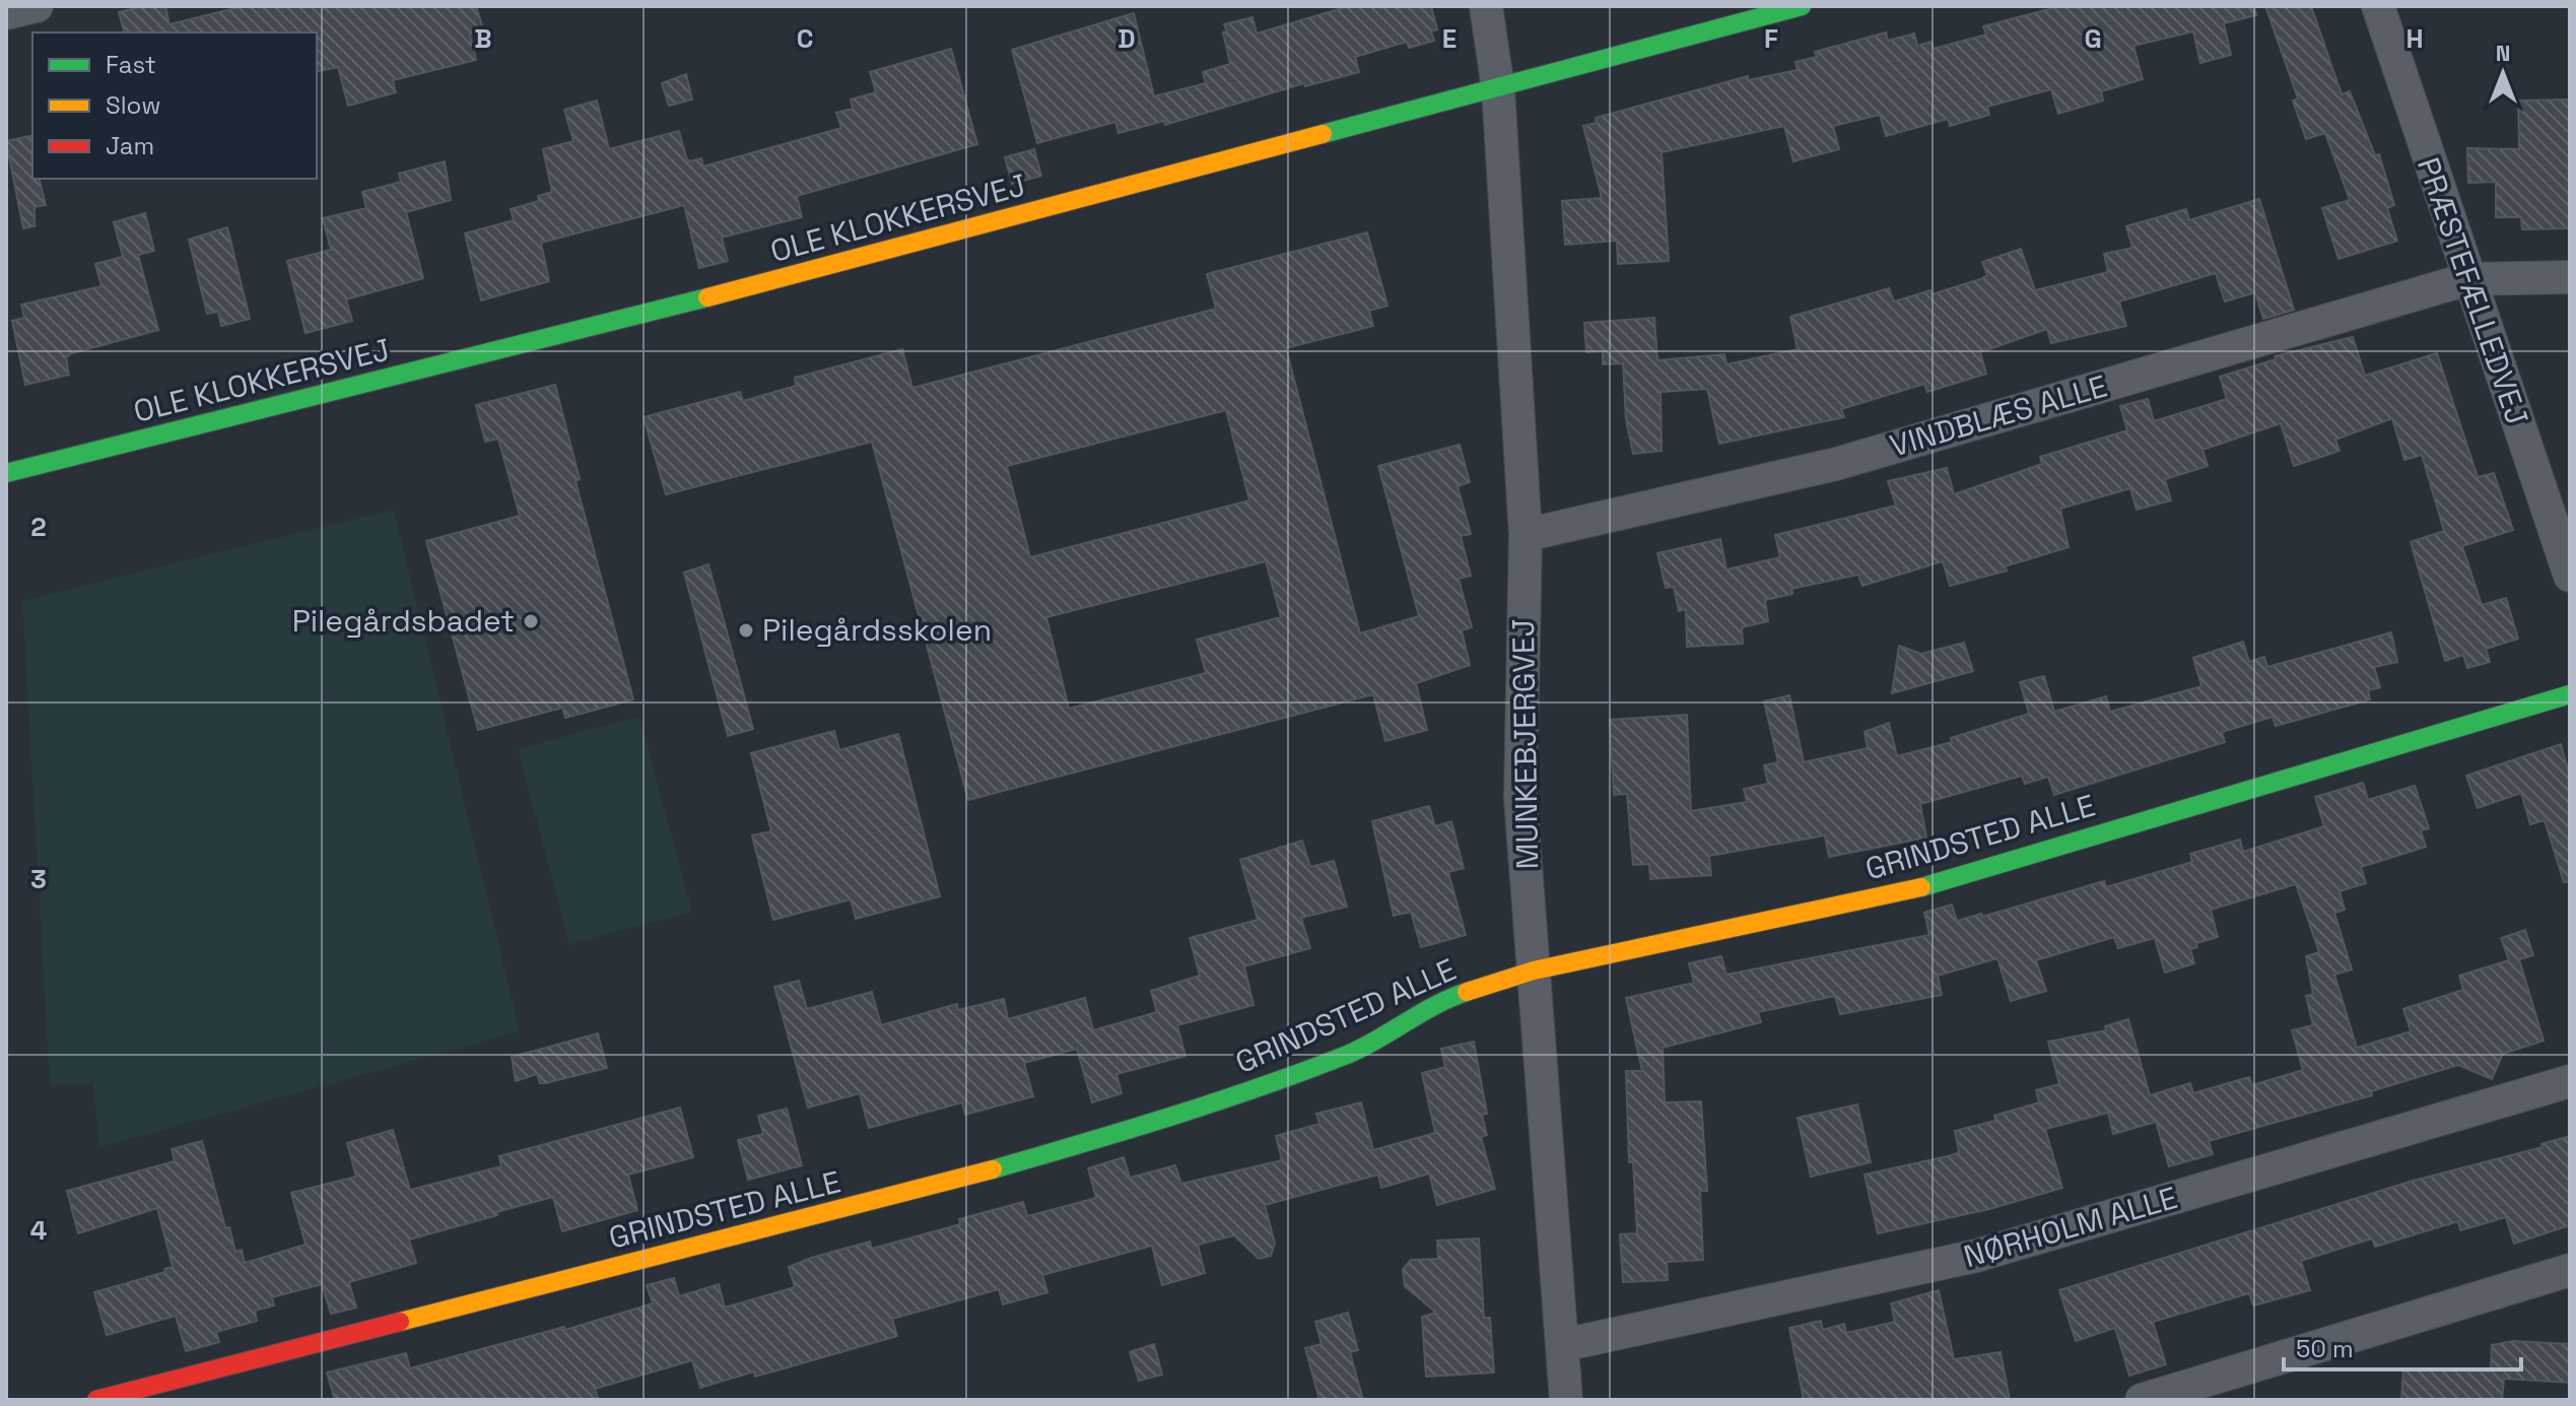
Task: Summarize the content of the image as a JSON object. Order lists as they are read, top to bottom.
{
  "streets": {
    "street": [
      "OLE KLOKKERSVEJ",
      "PRÆSTEFÆLLEDVEJ",
      "VINDBLÆS ALLE",
      "MUNKEBJERGVEJ",
      "GRINDSTED ALLE",
      "NØRHOLM ALLE"
    ]
  },
  "crossings": [
    ["OLE KLOKKERSVEJ", "MUNKEBJERGVEJ"],
    ["PRÆSTEFÆLLEDVEJ", "VINDBLÆS ALLE"],
    ["VINDBLÆS ALLE", "MUNKEBJERGVEJ"],
    ["MUNKEBJERGVEJ", "GRINDSTED ALLE"],
    ["MUNKEBJERGVEJ", "NØRHOLM ALLE"]
  ],
  "places": ["Pilegårdsbadet", "Pilegårdsskolen"],
  "legend": ["Fast", "Slow", "Jam"],
  "scale_bar": "50 m",
  "north": "top",
  "grid": {
    "columns": [
      "B",
      "C",
      "D",
      "E",
      "F",
      "G",
      "H"
    ],
    "rows": ["2", "3", "4"]
  }
}
